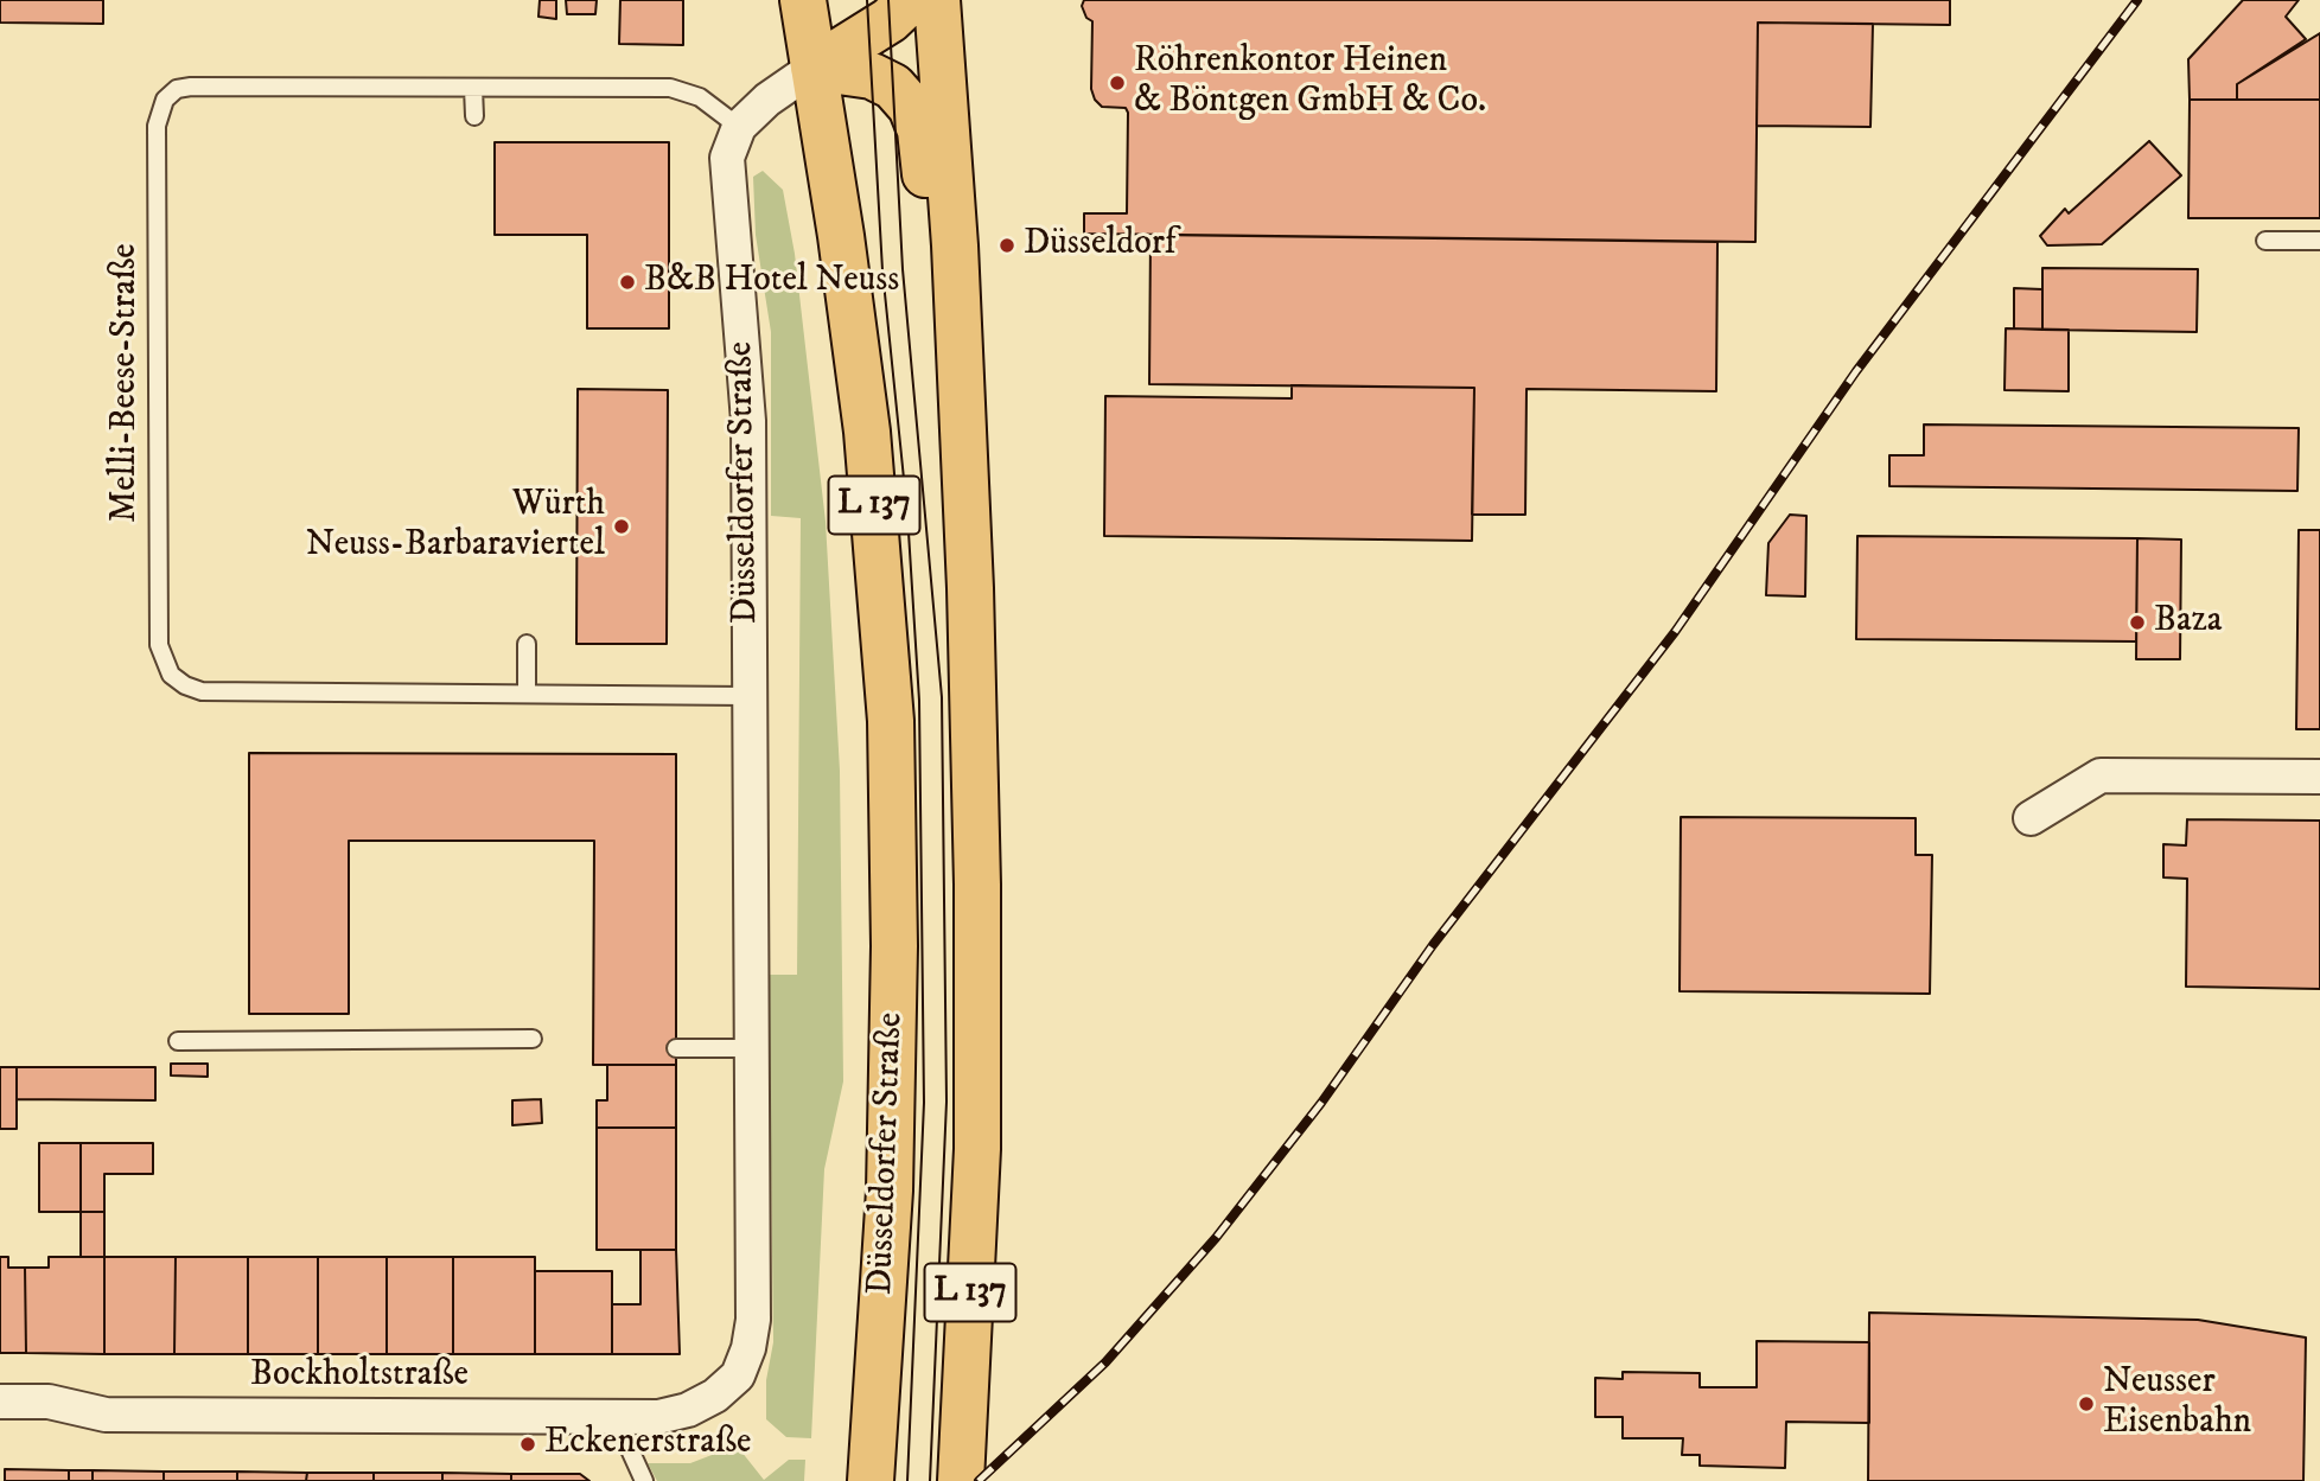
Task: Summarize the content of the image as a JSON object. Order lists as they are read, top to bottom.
{
  "streets": {
    "main road": ["Düsseldorfer Straße", "L 137"],
    "street": ["Bockholtstraße"],
    "lane": ["Melli-Beese-Straße"]
  },
  "crossings": [
    ["Melli-Beese-Straße", "Düsseldorfer Straße"],
    ["Düsseldorfer Straße", "L 137"],
    ["Düsseldorfer Straße", "Bockholtstraße"]
  ],
  "places": [
    "Röhrenkontor Heinen & Böntgen GmbH & Co.",
    "Düsseldorf",
    "B&B Hotel Neuss",
    "Würth Neuss-Barbaraviertel",
    "Baza",
    "Neusser Eisenbahn",
    "Eckenerstraße"
  ]
}
